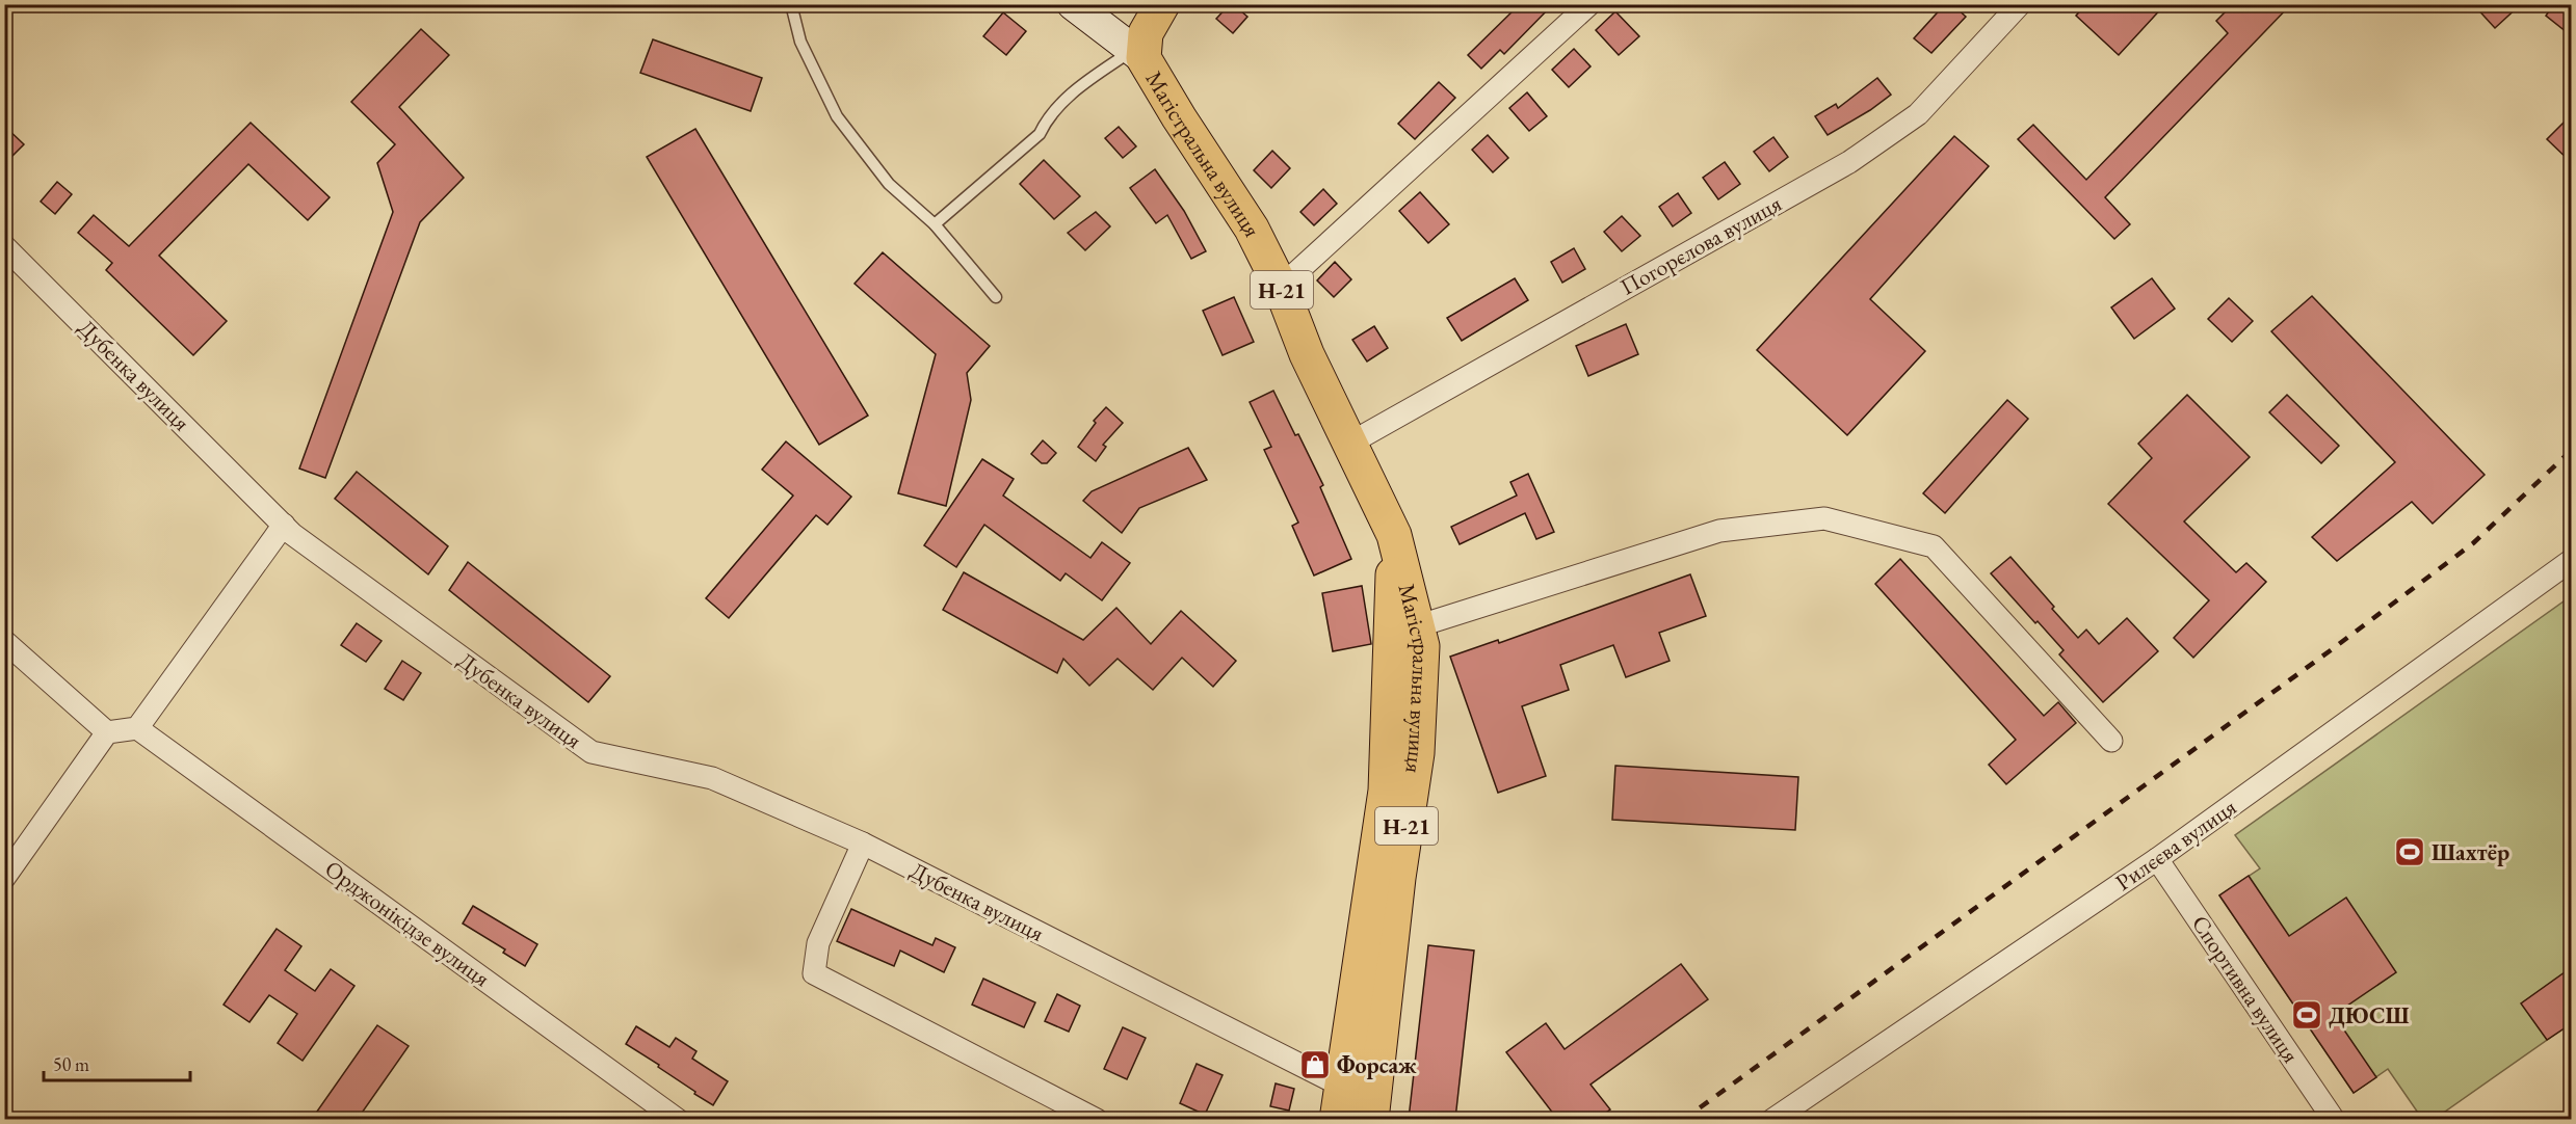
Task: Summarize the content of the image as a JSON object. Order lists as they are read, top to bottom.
{
  "streets": {
    "main road": ["Магістральна вулиця", "Н-21"],
    "street": [
      "Погорєлова вулиця",
      "Дубенка вулиця",
      "Рилєєва вулиця",
      "Орджонікідзе вулиця",
      "Спортивна вулиця"
    ]
  },
  "crossings": [
    ["Магістральна вулиця", "Погорєлова вулиця"],
    ["Магістральна вулиця", "Дубенка вулиця"],
    ["Рилєєва вулиця", "Спортивна вулиця"]
  ],
  "places": {
    "sports": ["Шахтёр", "ДЮСШ"],
    "shop": ["Форсаж"]
  },
  "scale_bar": "50 m"
}
